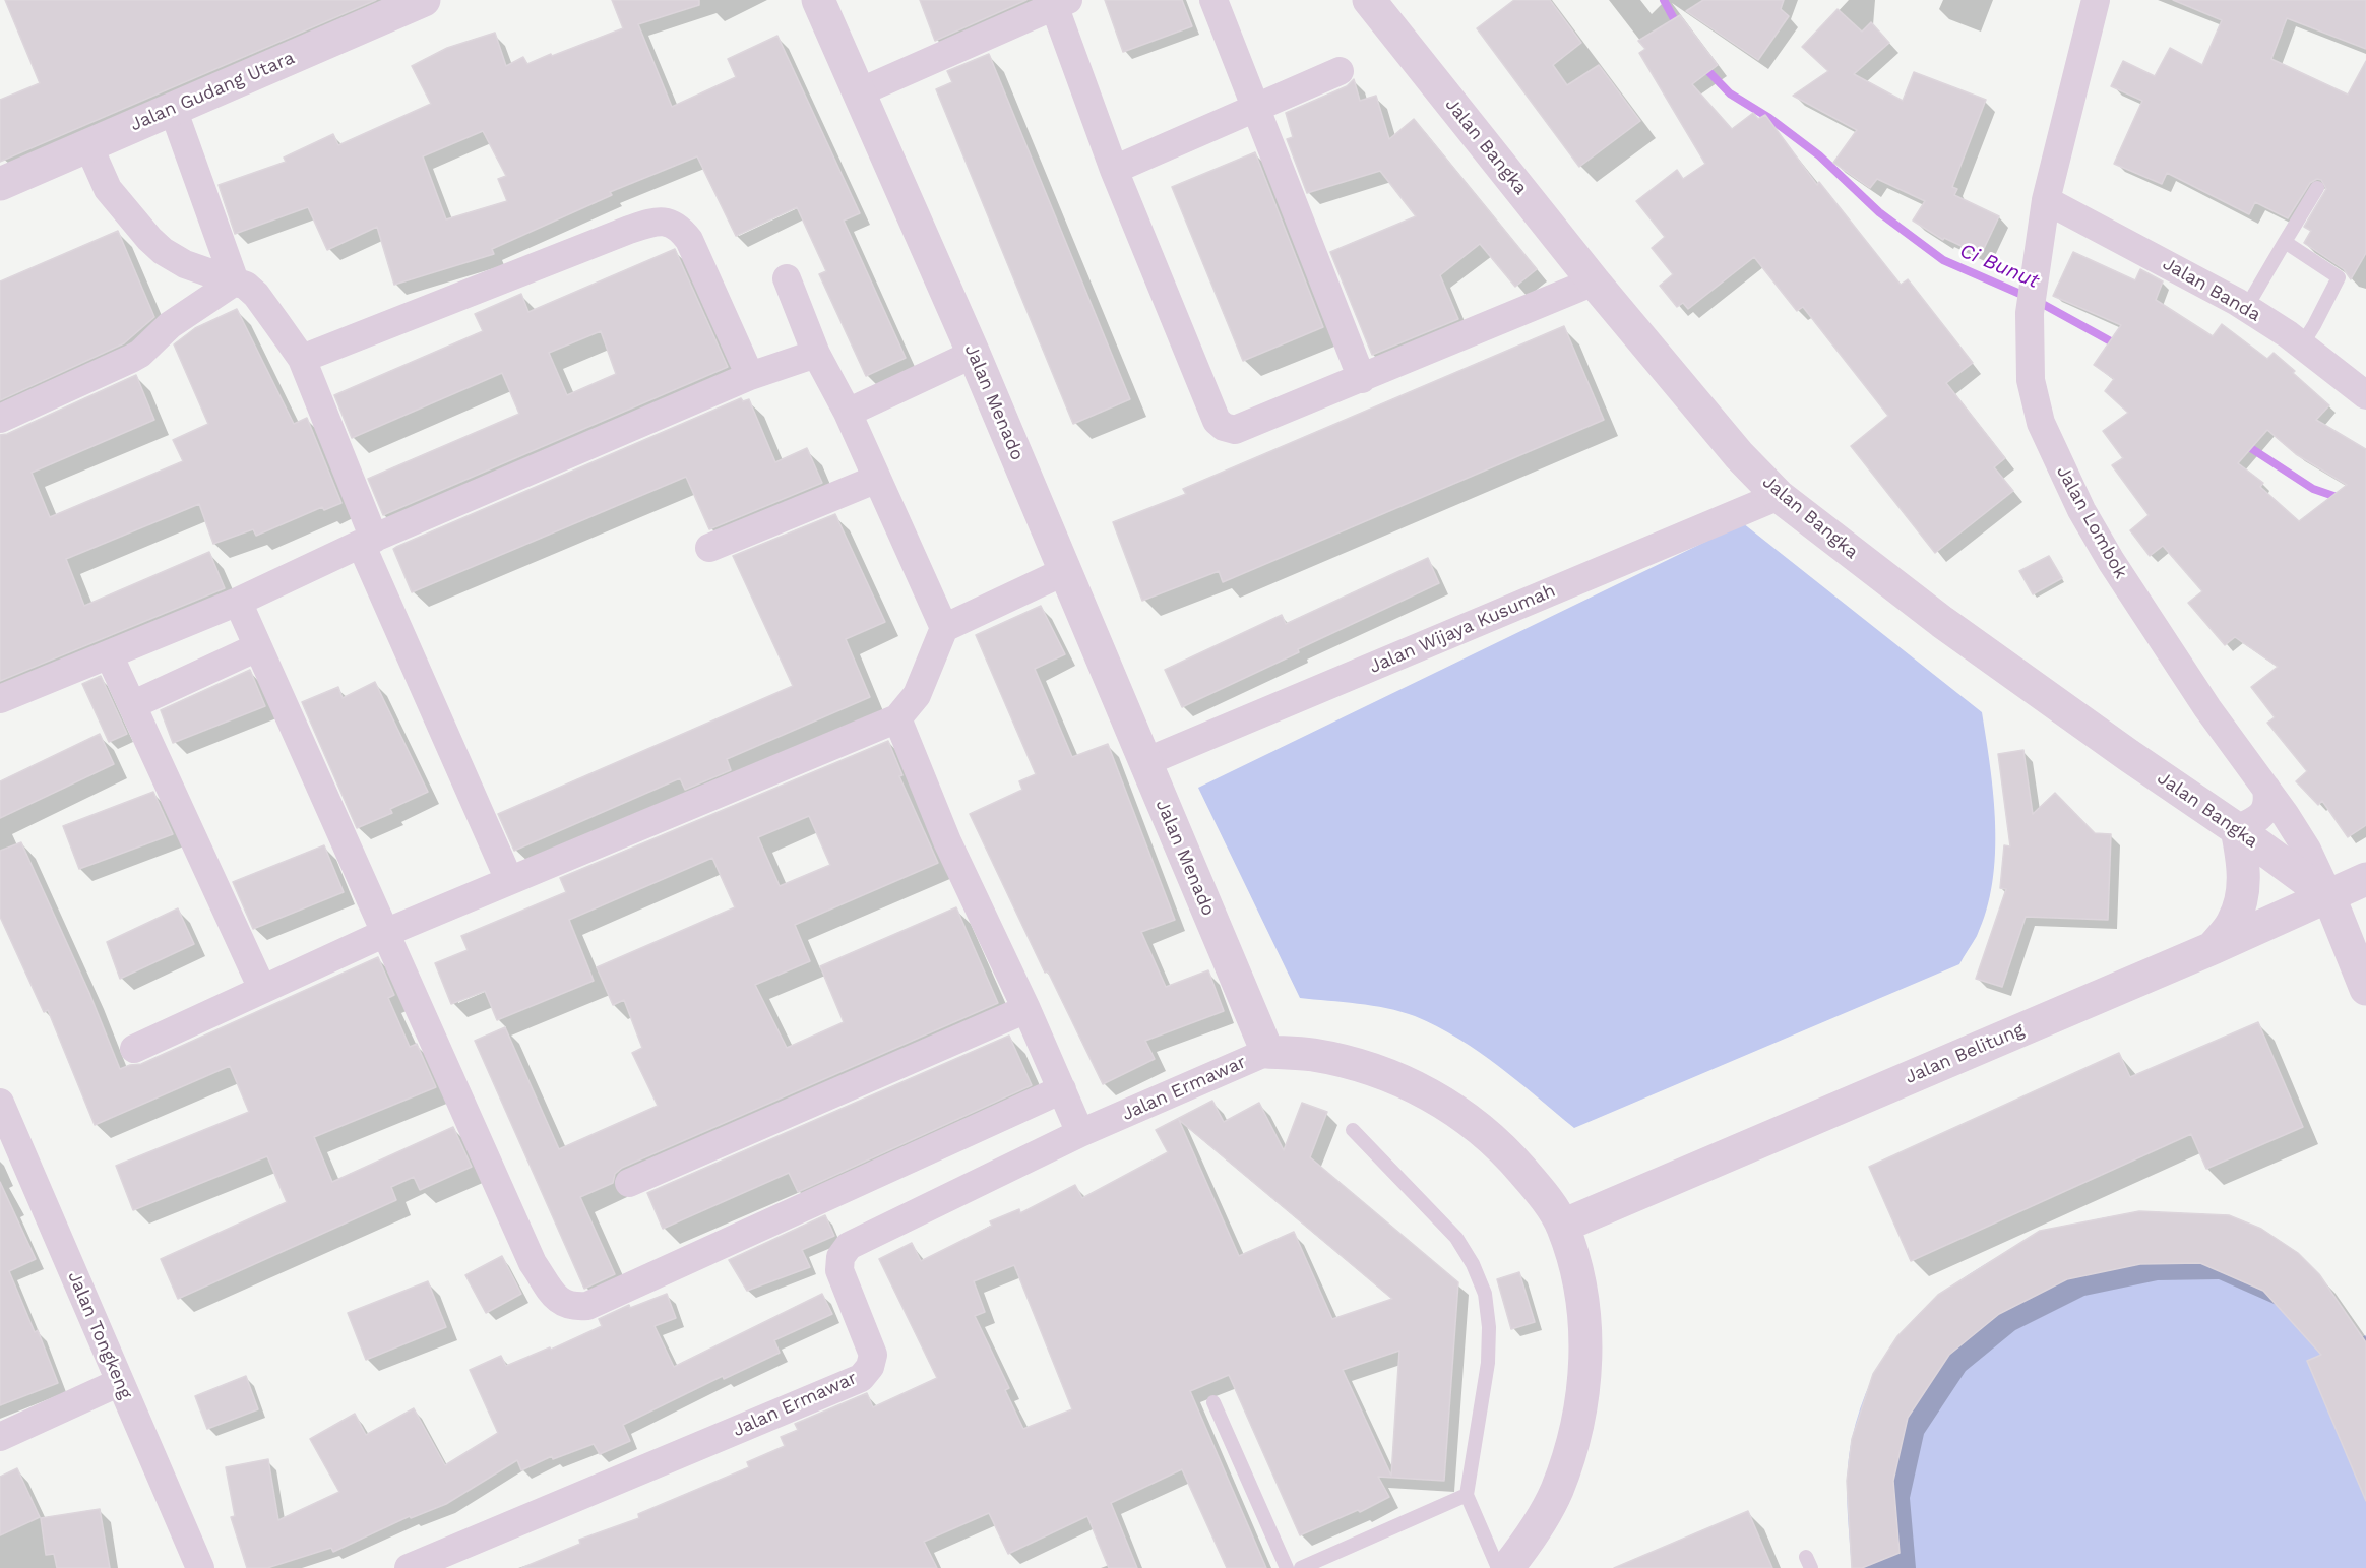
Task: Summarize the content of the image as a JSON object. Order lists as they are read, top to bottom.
{
  "streets": {
    "street": [
      "Jalan Gudang Utara",
      "Jalan Bangka",
      "Jalan Banda",
      "Jalan Menado",
      "Jalan Lombok",
      "Jalan Wijaya Kusumah",
      "Jalan Belitung",
      "Jalan Ermawar",
      "Jalan Tongkeng"
    ]
  },
  "crossings": [
    ["Jalan Bangka", "Jalan Lombok"],
    ["Jalan Bangka", "Jalan Wijaya Kusumah"],
    ["Jalan Bangka", "Jalan Belitung"],
    ["Jalan Banda", "Jalan Lombok"],
    ["Jalan Menado", "Jalan Wijaya Kusumah"],
    ["Jalan Menado", "Jalan Ermawar"],
    ["Jalan Lombok", "Jalan Belitung"]
  ],
  "water": ["Ci Bunut"]
}
